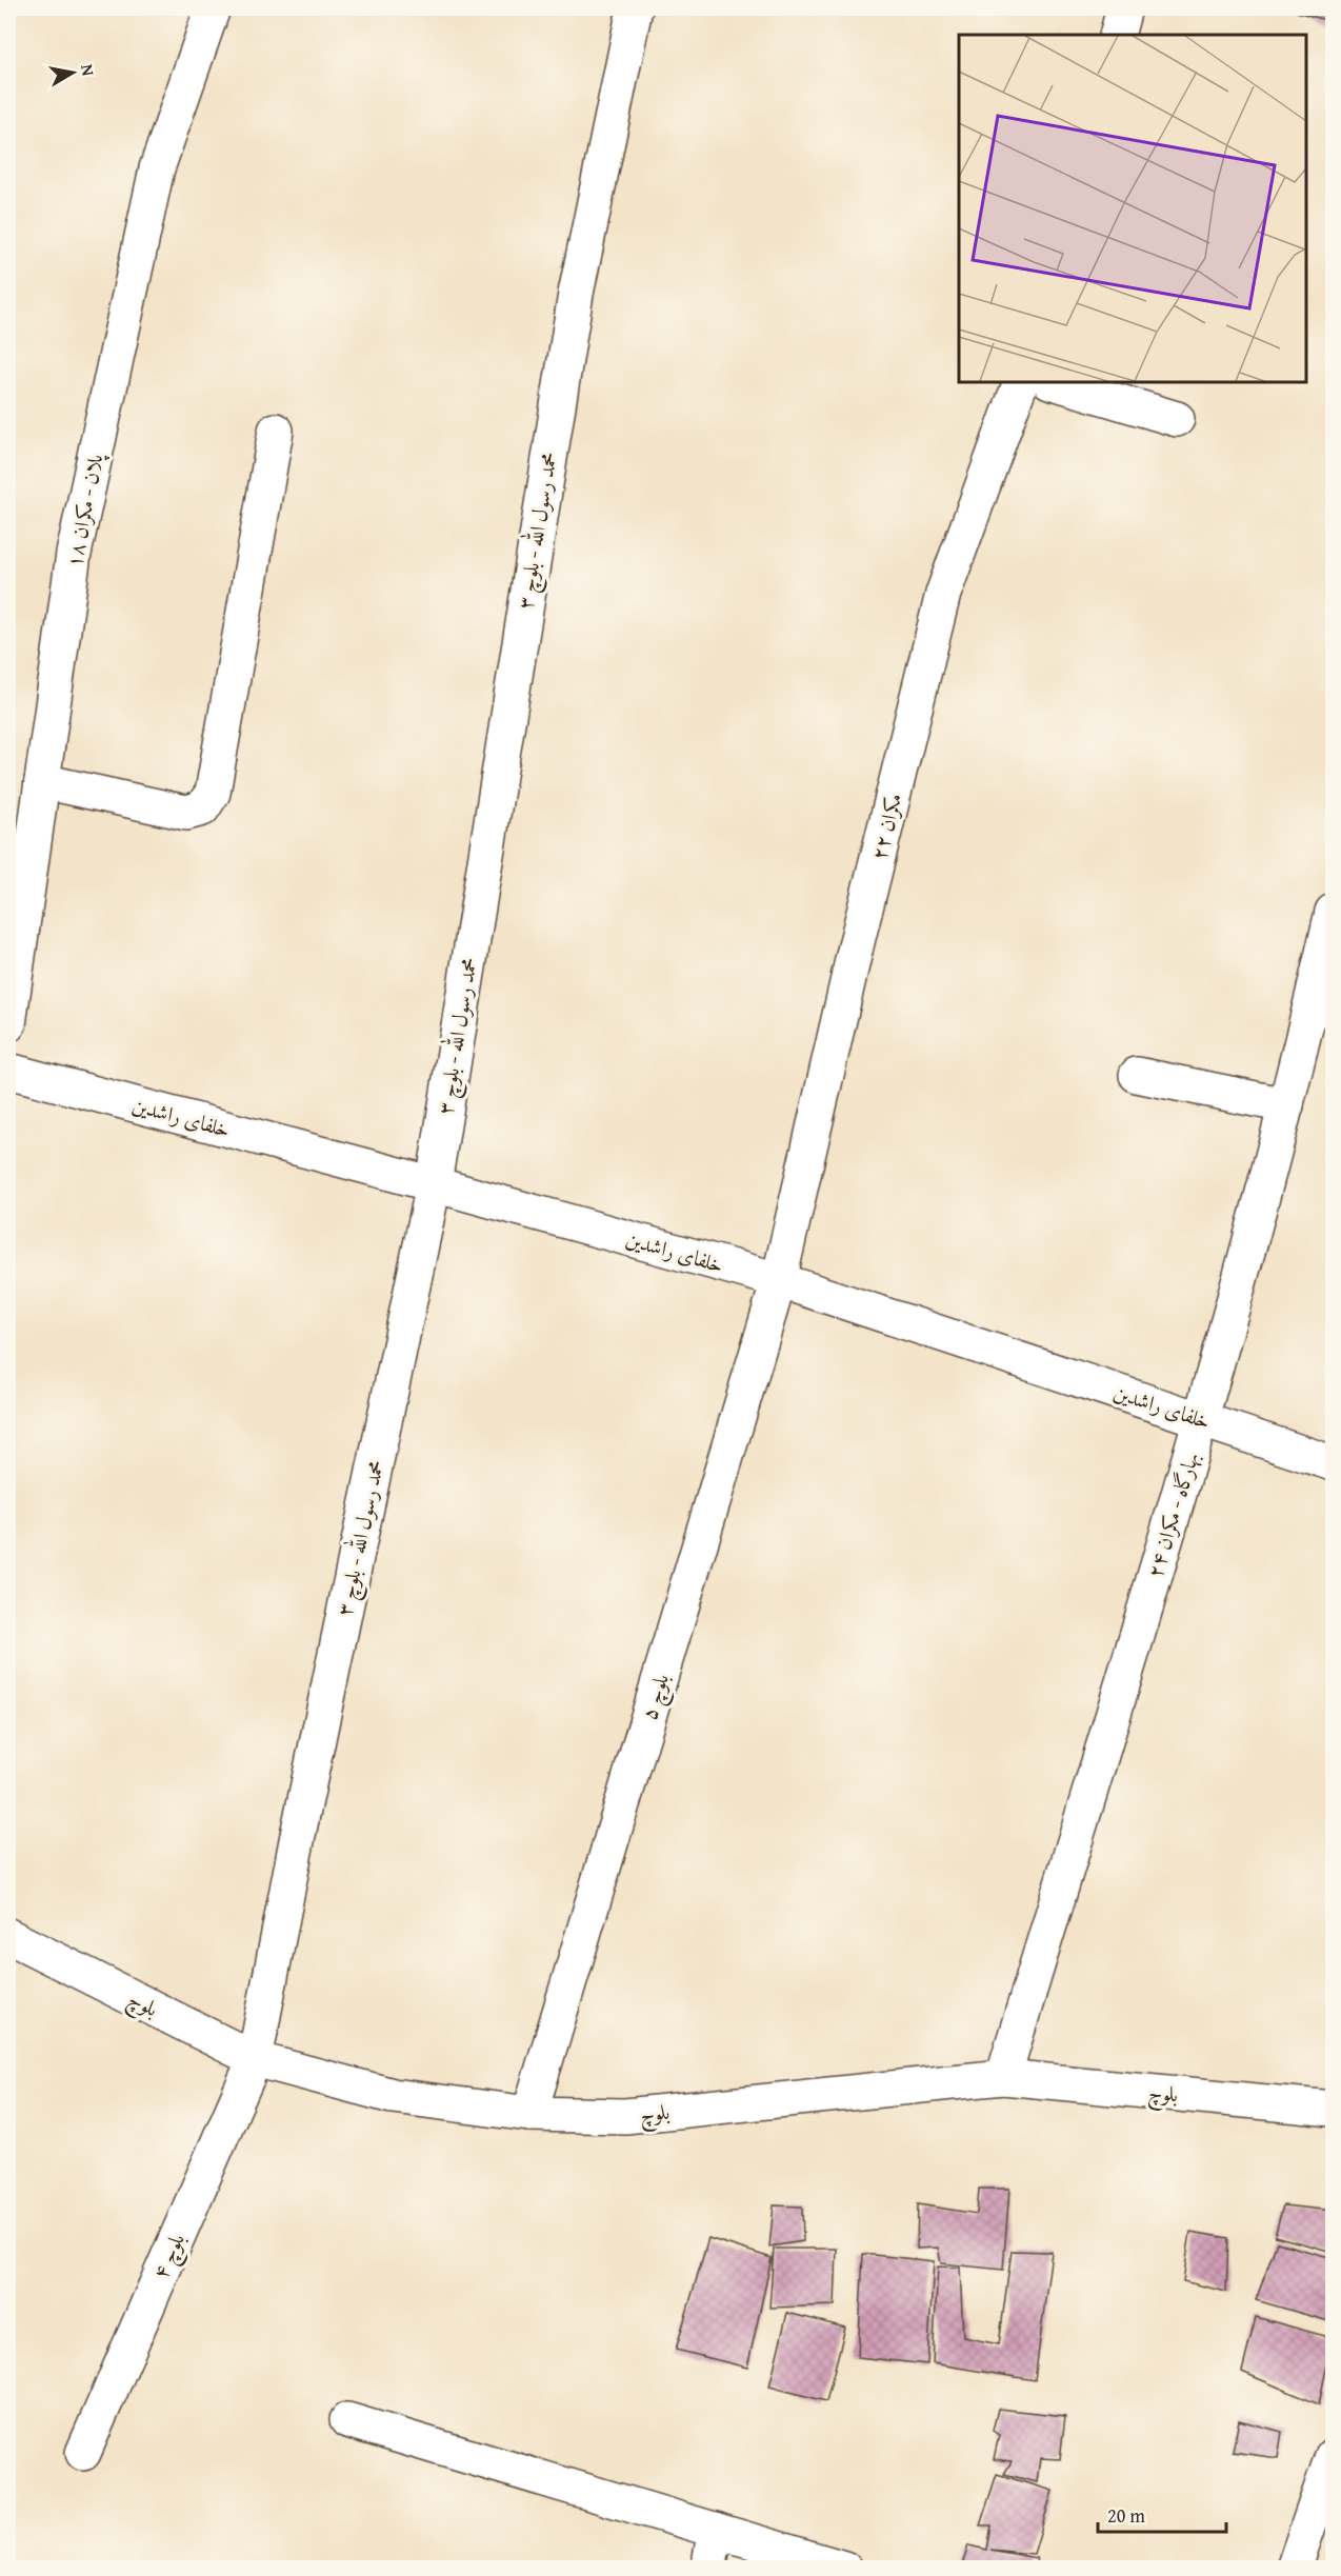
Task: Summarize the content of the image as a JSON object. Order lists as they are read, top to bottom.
{
  "streets": {
    "street": [
      "پلان - مکران ۱۸",
      "محمد رسول الله - بلوچ ۳",
      "مکران ۲۲",
      "خلفای راشدین",
      "بهارگاه - مکران ۲۴",
      "بلوچ ۵",
      "بلوچ",
      "بلوچ ۴"
    ]
  },
  "crossings": [
    ["محمد رسول الله - بلوچ ۳", "خلفای راشدین"],
    ["محمد رسول الله - بلوچ ۳", "بلوچ"],
    ["محمد رسول الله - بلوچ ۳", "بلوچ ۴"],
    ["مکران ۲۲", "خلفای راشدین"],
    ["مکران ۲۲", "بلوچ ۵"],
    ["خلفای راشدین", "بهارگاه - مکران ۲۴"],
    ["خلفای راشدین", "بلوچ ۵"],
    ["بهارگاه - مکران ۲۴", "بلوچ"],
    ["بلوچ ۵", "بلوچ"],
    ["بلوچ", "بلوچ ۴"]
  ],
  "scale_bar": "20 m",
  "north": "right"
}
